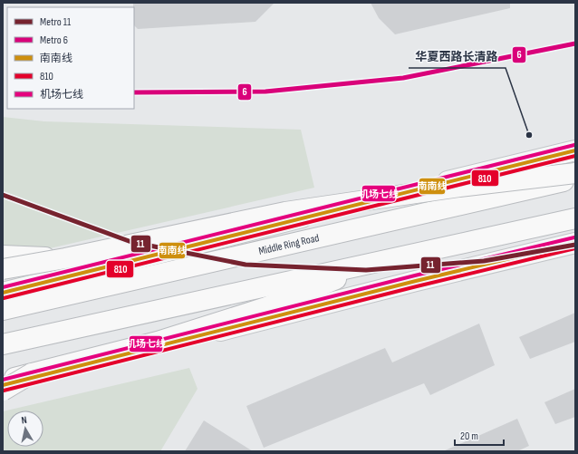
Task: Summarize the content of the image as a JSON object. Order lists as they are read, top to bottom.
{
  "streets": {
    "main road": ["Middle Ring Road"]
  },
  "places": ["华夏西路长清路"],
  "lines": [
    "metro line 6",
    "transit line 机场七线",
    "transit line 南南线",
    "transit line 810",
    "metro line 11"
  ],
  "legend": [
    "Metro 11",
    "Metro 6",
    "南南线",
    "810",
    "机场七线"
  ],
  "scale_bar": "20 m",
  "north": "top"
}
